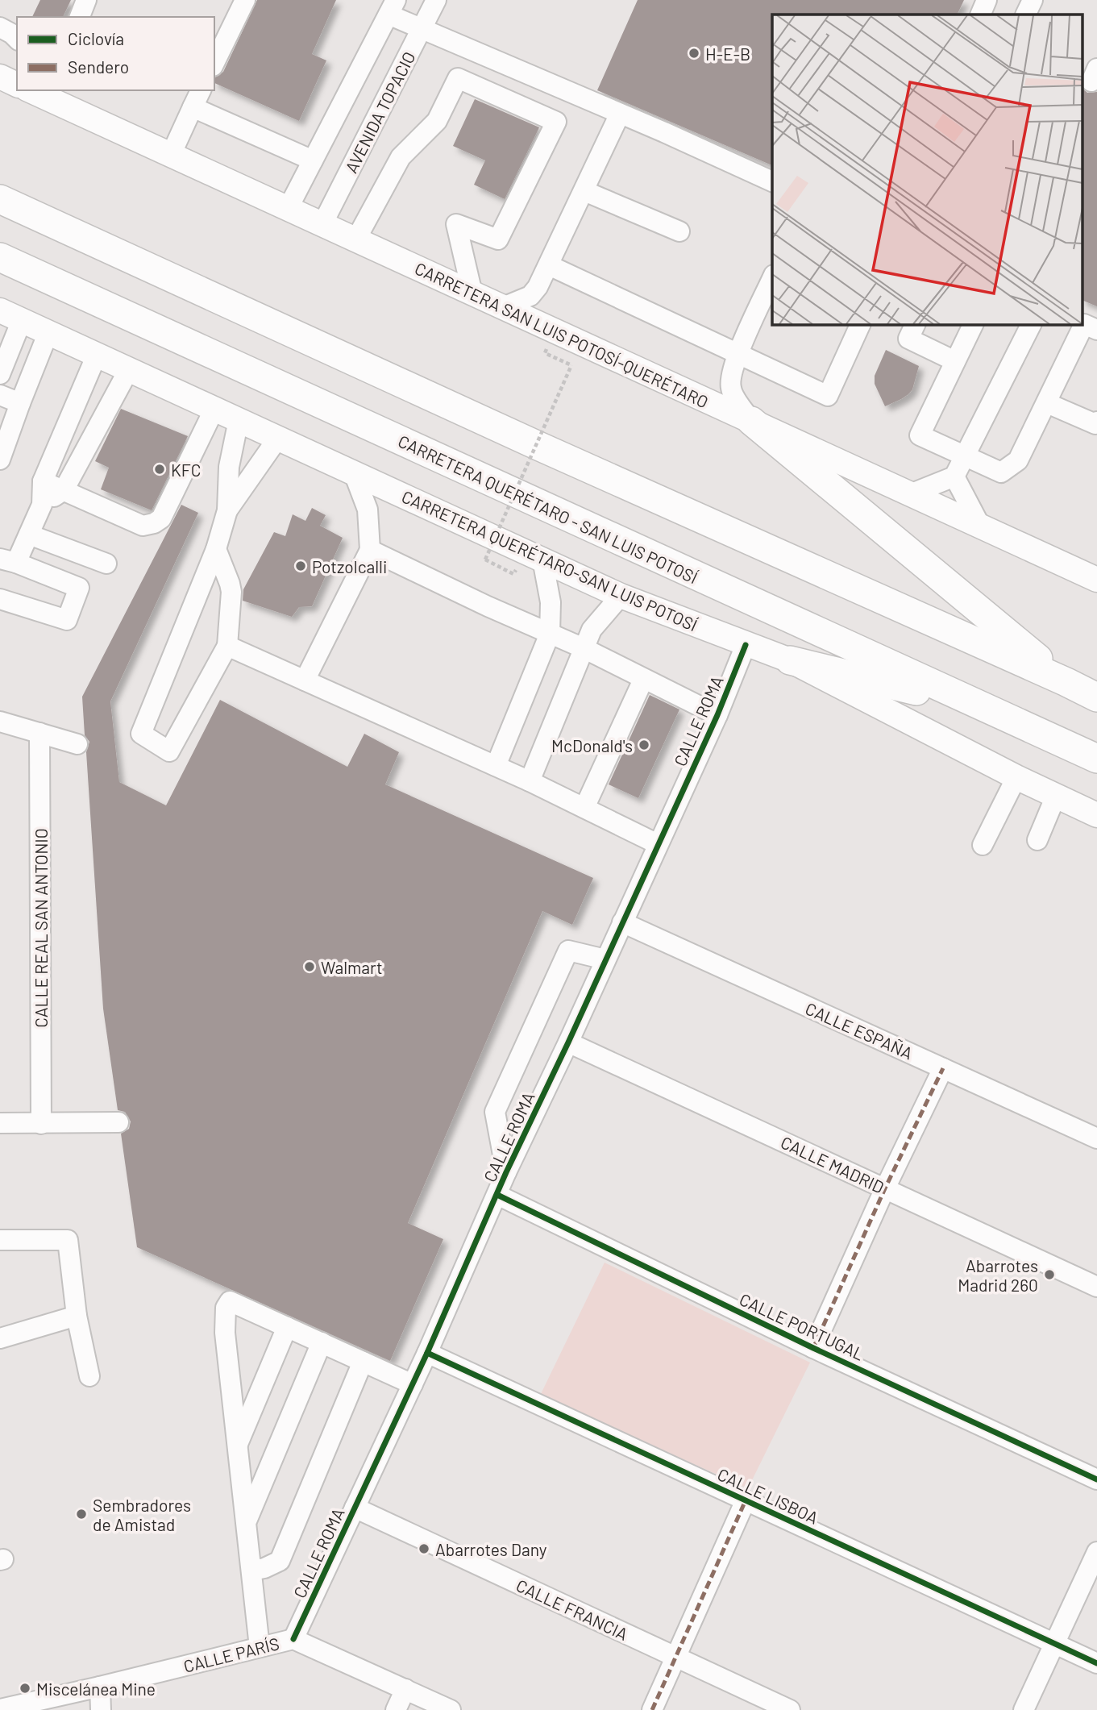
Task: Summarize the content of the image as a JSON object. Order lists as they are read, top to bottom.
{
  "streets": {
    "highway": ["CARRETERA QUERÉTARO - SAN LUIS POTOSÍ"],
    "main road": ["CARRETERA SAN LUIS POTOSÍ-QUERÉTARO", "CARRETERA QUERÉTARO-SAN LUIS POTOSÍ"],
    "street": [
      "AVENIDA TOPACIO",
      "CALLE ROMA",
      "CALLE REAL SAN ANTONIO",
      "CALLE ESPAÑA",
      "CALLE MADRID",
      "CALLE PORTUGAL",
      "CALLE LISBOA",
      "CALLE FRANCIA",
      "CALLE PARÍS"
    ]
  },
  "crossings": [
    ["AVENIDA TOPACIO", "CARRETERA SAN LUIS POTOSÍ-QUERÉTARO"],
    ["CARRETERA QUERÉTARO-SAN LUIS POTOSÍ", "CALLE ROMA"],
    ["CALLE ROMA", "CALLE ESPAÑA"],
    ["CALLE ROMA", "CALLE MADRID"],
    ["CALLE ROMA", "CALLE PORTUGAL"],
    ["CALLE ROMA", "CALLE LISBOA"],
    ["CALLE ROMA", "CALLE FRANCIA"],
    ["CALLE ROMA", "CALLE PARÍS"]
  ],
  "places": [
    "H-E-B",
    "KFC",
    "Potzolcalli",
    "McDonald's",
    "Walmart",
    "Abarrotes Madrid 260",
    "Sembradores de Amistad",
    "Abarrotes Dany",
    "Miscelánea Mine"
  ],
  "legend": ["Ciclovía", "Sendero"]
}
